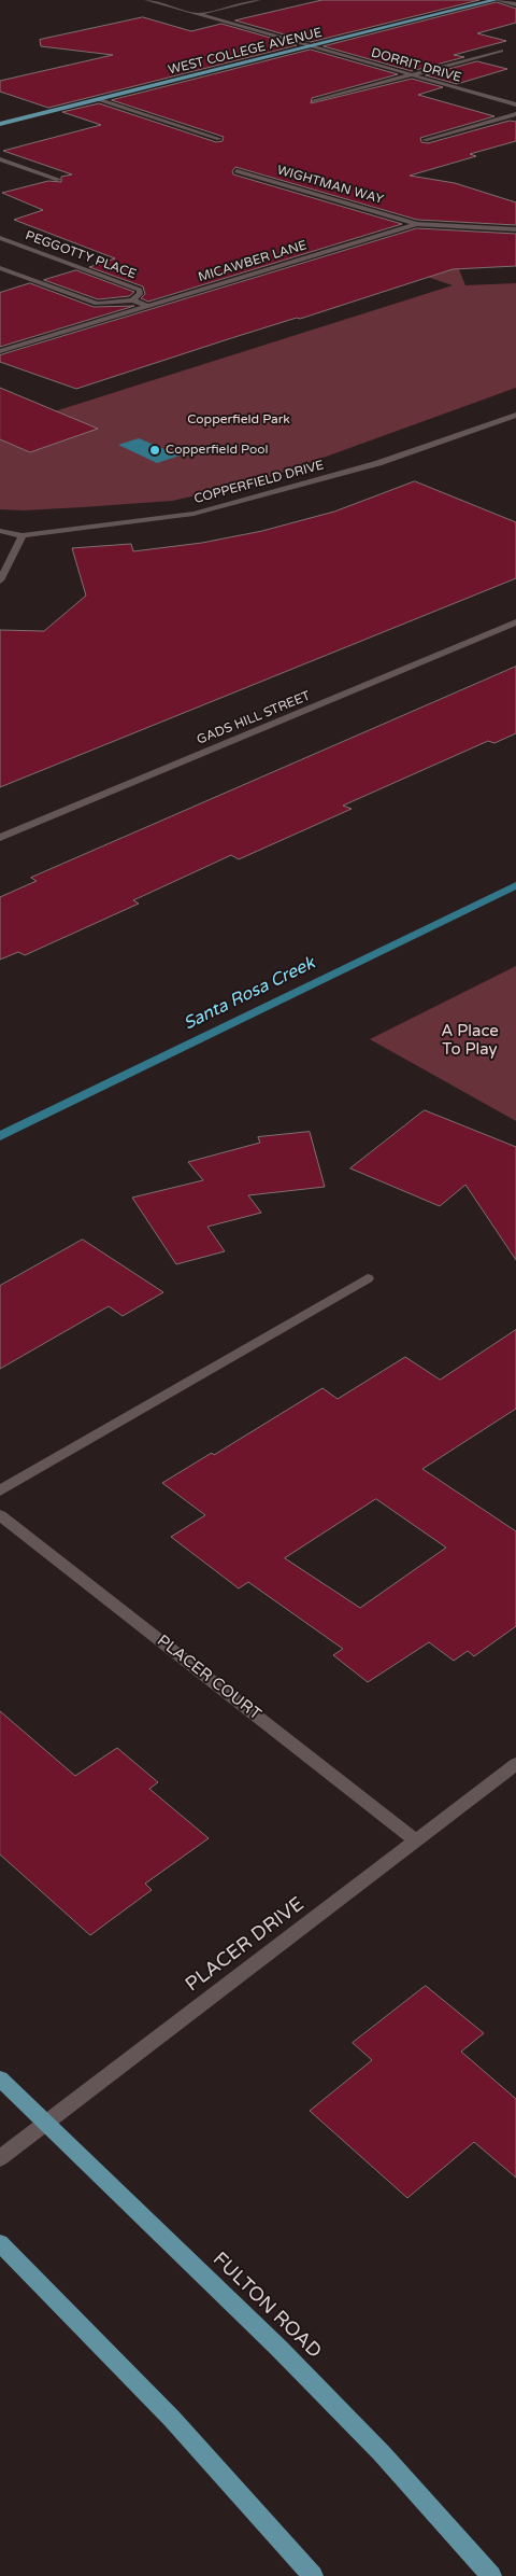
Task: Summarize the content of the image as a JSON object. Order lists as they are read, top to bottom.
{
  "streets": {
    "main road": ["WEST COLLEGE AVENUE", "FULTON ROAD"],
    "street": [
      "DORRIT DRIVE",
      "WIGHTMAN WAY",
      "PEGGOTTY PLACE",
      "MICAWBER LANE",
      "COPPERFIELD DRIVE",
      "GADS HILL STREET",
      "PLACER COURT",
      "PLACER DRIVE"
    ]
  },
  "crossings": [
    ["WEST COLLEGE AVENUE", "DORRIT DRIVE"],
    ["WIGHTMAN WAY", "MICAWBER LANE"],
    ["PEGGOTTY PLACE", "MICAWBER LANE"],
    ["PLACER COURT", "PLACER DRIVE"],
    ["PLACER DRIVE", "FULTON ROAD"]
  ],
  "water": ["Santa Rosa Creek"],
  "parks": ["Copperfield Park", "A Place To Play"],
  "places": ["Copperfield Pool"]
}
